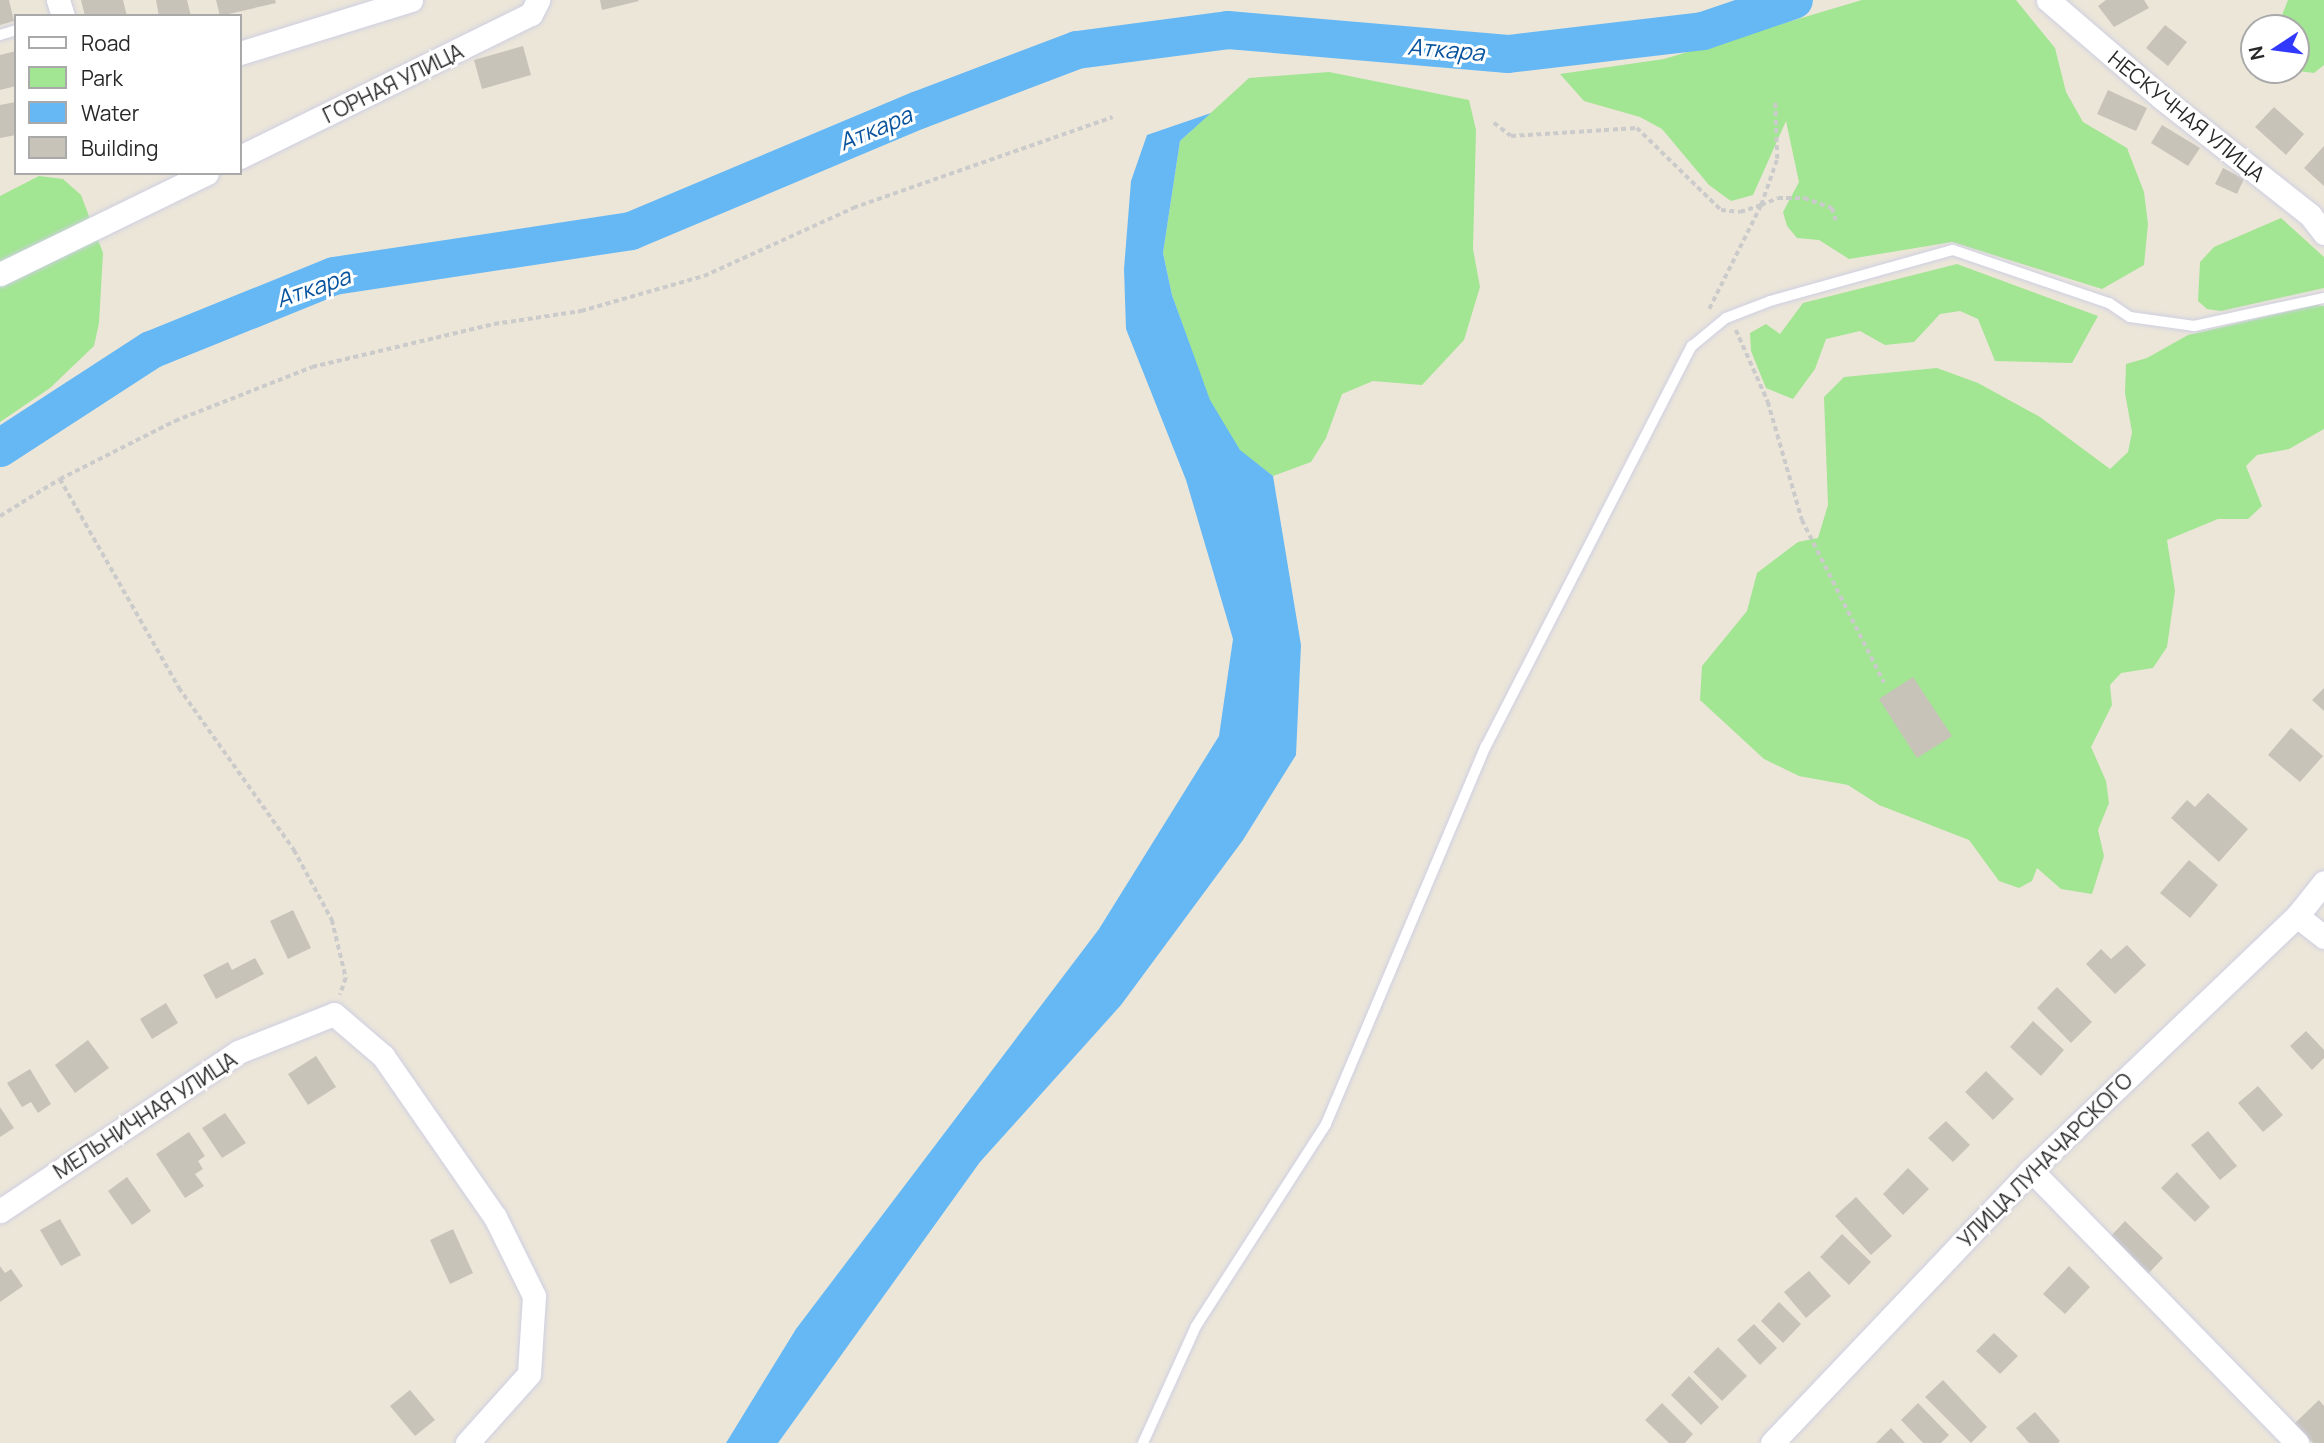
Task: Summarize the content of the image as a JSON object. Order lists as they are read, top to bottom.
{
  "streets": {
    "street": [
      "ГОРНАЯ УЛИЦА",
      "НЕСКУЧНАЯ УЛИЦА",
      "МЕЛЬНИЧНАЯ УЛИЦА",
      "УЛИЦА ЛУНАЧАРСКОГО"
    ]
  },
  "water": ["Аткара"],
  "legend": [
    "Road",
    "Park",
    "Water",
    "Building"
  ],
  "north": "left"
}
